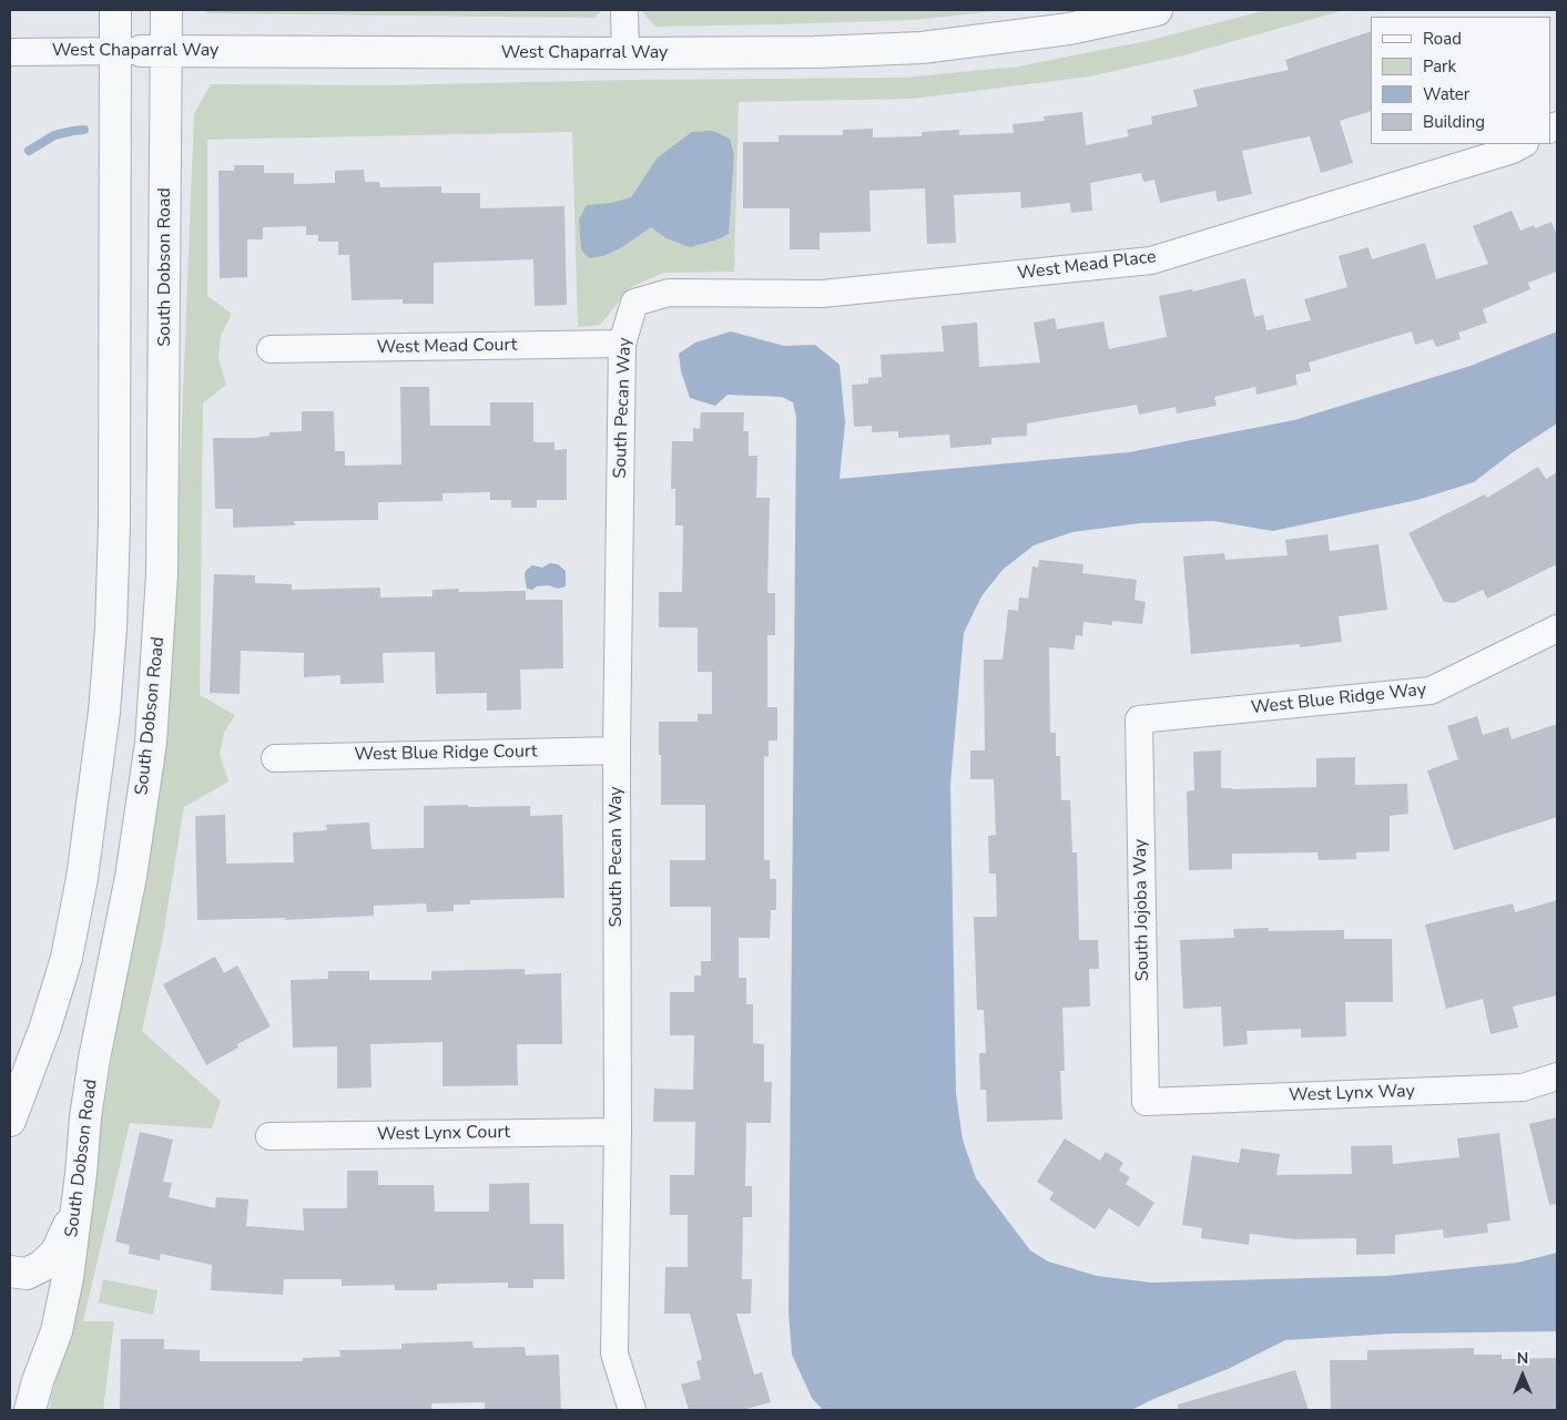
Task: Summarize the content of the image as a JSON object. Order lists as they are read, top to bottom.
{
  "streets": {
    "street": [
      "West Chaparral Way",
      "West Mead Place",
      "South Dobson Road",
      "West Mead Court",
      "South Pecan Way",
      "West Blue Ridge Way",
      "West Blue Ridge Court",
      "South Jojoba Way",
      "West Lynx Way",
      "West Lynx Court"
    ]
  },
  "crossings": [
    ["West Chaparral Way", "South Dobson Road"],
    ["West Mead Place", "South Pecan Way"],
    ["West Mead Court", "South Pecan Way"],
    ["South Pecan Way", "West Blue Ridge Court"],
    ["South Pecan Way", "West Lynx Court"],
    ["West Blue Ridge Way", "South Jojoba Way"],
    ["South Jojoba Way", "West Lynx Way"]
  ],
  "legend": [
    "Road",
    "Park",
    "Water",
    "Building"
  ],
  "north": "top"
}
